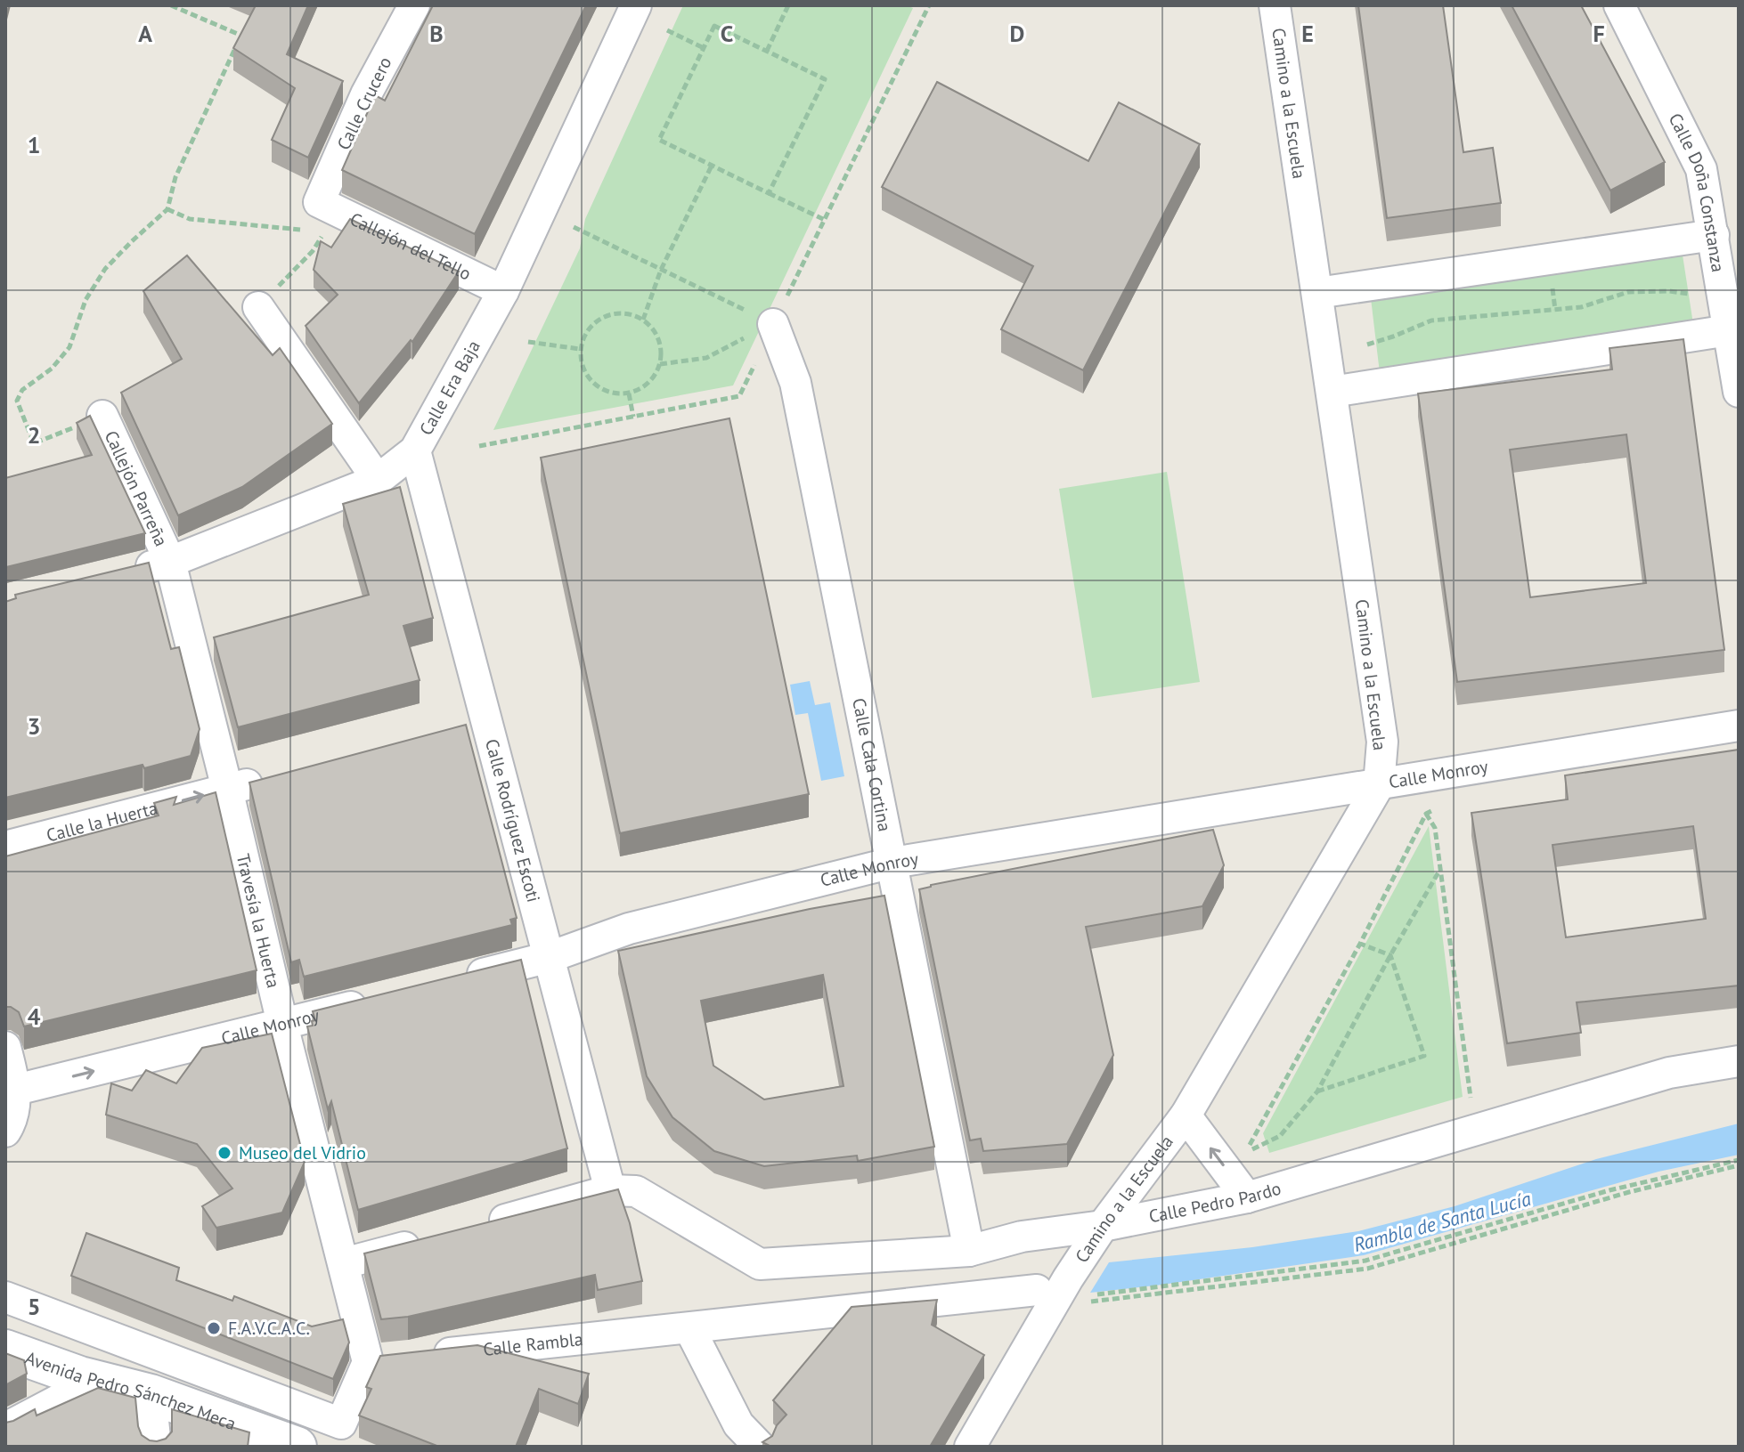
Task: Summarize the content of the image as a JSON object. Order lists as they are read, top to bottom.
{
  "streets": {
    "street": [
      "Calle Crucero",
      "Camino a la Escuela",
      "Calle Doña Constanza",
      "Callejón del Tello",
      "Calle Era Baja",
      "Callejón Parreña",
      "Calle Cala Cortina",
      "Calle Monroy",
      "Calle Rodríguez Escoti",
      "Calle la Huerta",
      "Travesía la Huerta",
      "Calle Pedro Pardo",
      "Calle Rambla",
      "Avenida Pedro Sánchez Meca"
    ]
  },
  "crossings": [
    ["Calle Crucero", "Callejón del Tello"],
    ["Camino a la Escuela", "Calle Monroy"],
    ["Camino a la Escuela", "Calle Pedro Pardo"],
    ["Camino a la Escuela", "Calle Rambla"],
    ["Callejón del Tello", "Calle Era Baja"],
    ["Calle Era Baja", "Callejón Parreña"],
    ["Calle Era Baja", "Calle Rodríguez Escoti"],
    ["Calle Era Baja", "Travesía la Huerta"],
    ["Callejón Parreña", "Travesía la Huerta"],
    ["Calle Cala Cortina", "Calle Monroy"],
    ["Calle Cala Cortina", "Calle Pedro Pardo"],
    ["Calle Monroy", "Calle Rodríguez Escoti"],
    ["Calle Monroy", "Travesía la Huerta"],
    ["Calle Rodríguez Escoti", "Calle Pedro Pardo"],
    ["Calle la Huerta", "Travesía la Huerta"],
    ["Travesía la Huerta", "Calle Rambla"]
  ],
  "one_way": ["Calle la Huerta"],
  "water": ["Rambla de Santa Lucía"],
  "places": ["Museo del Vidrio", "F.A.V.C.A.C."],
  "grid": {
    "columns": [
      "A",
      "B",
      "C",
      "D",
      "E",
      "F"
    ],
    "rows": [
      "1",
      "2",
      "3",
      "4",
      "5"
    ]
  }
}
